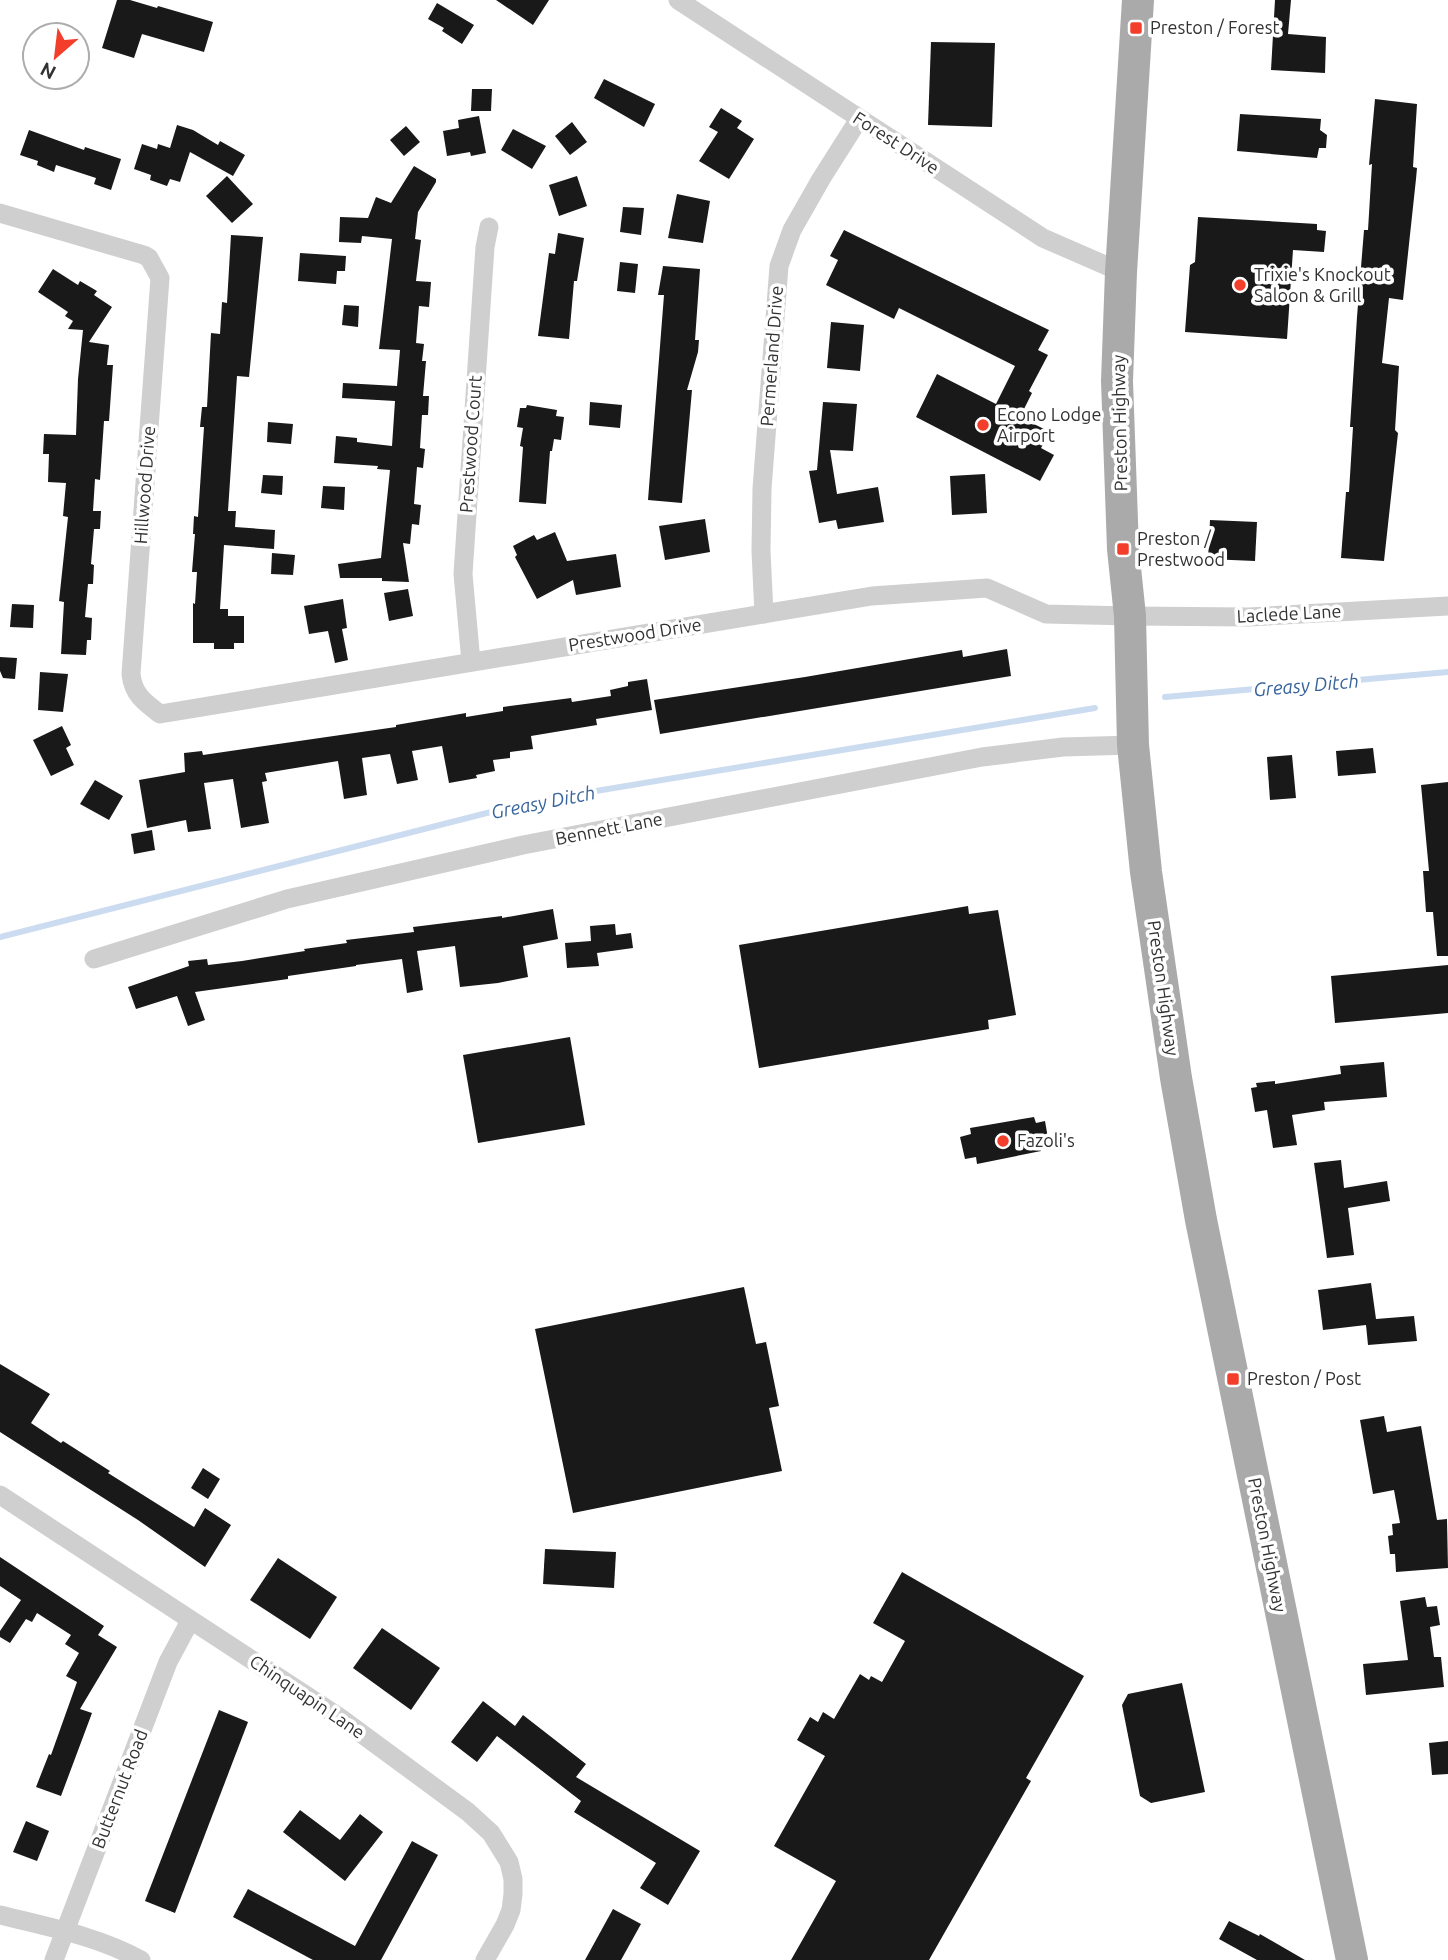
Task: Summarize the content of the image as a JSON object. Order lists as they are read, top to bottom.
{
  "streets": {
    "main road": ["Preston Highway"],
    "street": [
      "Forest Drive",
      "Permerland Drive",
      "Prestwood Court",
      "Hillwood Drive",
      "Laclede Lane",
      "Prestwood Drive",
      "Bennett Lane",
      "Chinquapin Lane",
      "Butternut Road"
    ]
  },
  "crossings": [
    ["Forest Drive", "Permerland Drive"],
    ["Forest Drive", "Preston Highway"],
    ["Permerland Drive", "Prestwood Drive"],
    ["Preston Highway", "Laclede Lane"],
    ["Preston Highway", "Prestwood Drive"],
    ["Preston Highway", "Bennett Lane"],
    ["Prestwood Court", "Prestwood Drive"],
    ["Hillwood Drive", "Prestwood Drive"],
    ["Laclede Lane", "Prestwood Drive"],
    ["Chinquapin Lane", "Butternut Road"]
  ],
  "water": ["Greasy Ditch"],
  "places": {
    "transit": ["Preston / Forest", "Preston / Prestwood", "Preston / Post"],
    "other": ["Trixie's Knockout Saloon & Grill", "Econo Lodge Airport", "Fazoli's"]
  },
  "north": "bottom left"
}
